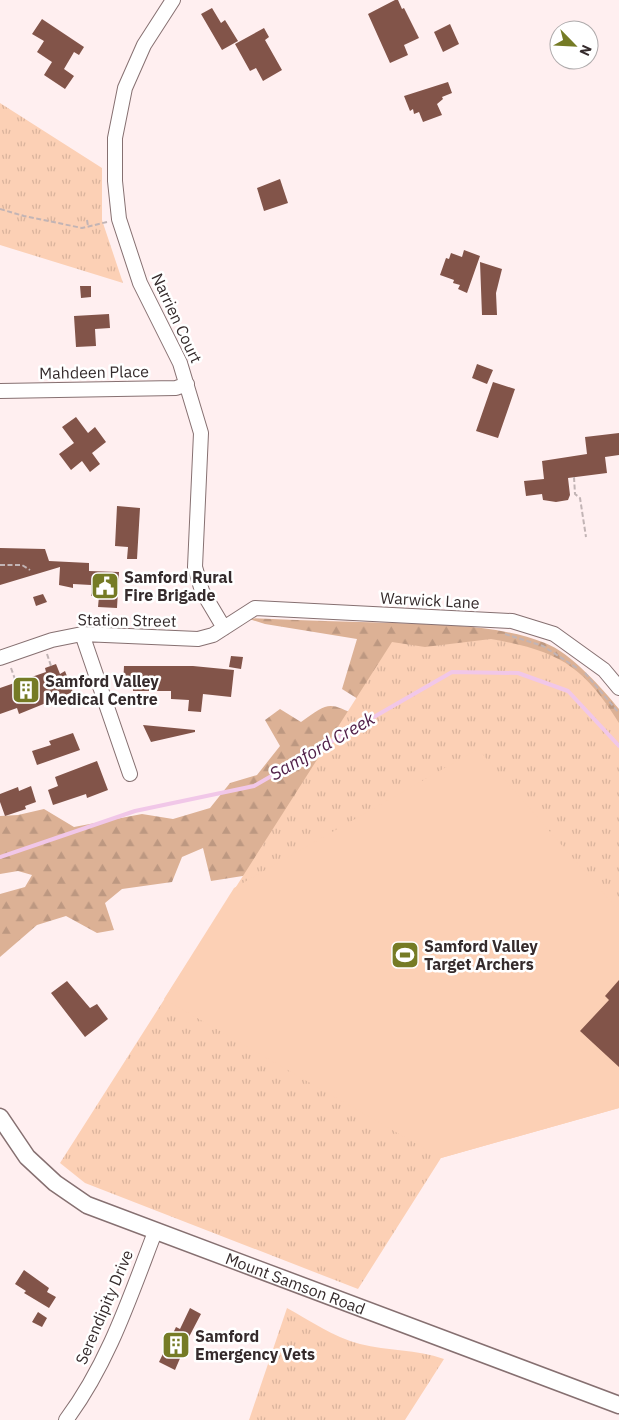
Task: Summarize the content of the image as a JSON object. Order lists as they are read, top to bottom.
{
  "streets": {
    "main road": ["Mount Samson Road"],
    "street": [
      "Narrien Court",
      "Mahdeen Place",
      "Warwick Lane",
      "Station Street",
      "Serendipity Drive"
    ]
  },
  "crossings": [
    ["Narrien Court", "Mahdeen Place"],
    ["Narrien Court", "Warwick Lane"],
    ["Narrien Court", "Station Street"],
    ["Warwick Lane", "Station Street"],
    ["Mount Samson Road", "Serendipity Drive"]
  ],
  "water": ["Samford Creek"],
  "places": {
    "public building": ["Samford Rural Fire Brigade"],
    "building": ["Samford Valley Medical Centre", "Samford Emergency Vets"],
    "sports": ["Samford Valley Target Archers"]
  },
  "north": "bottom right"
}
